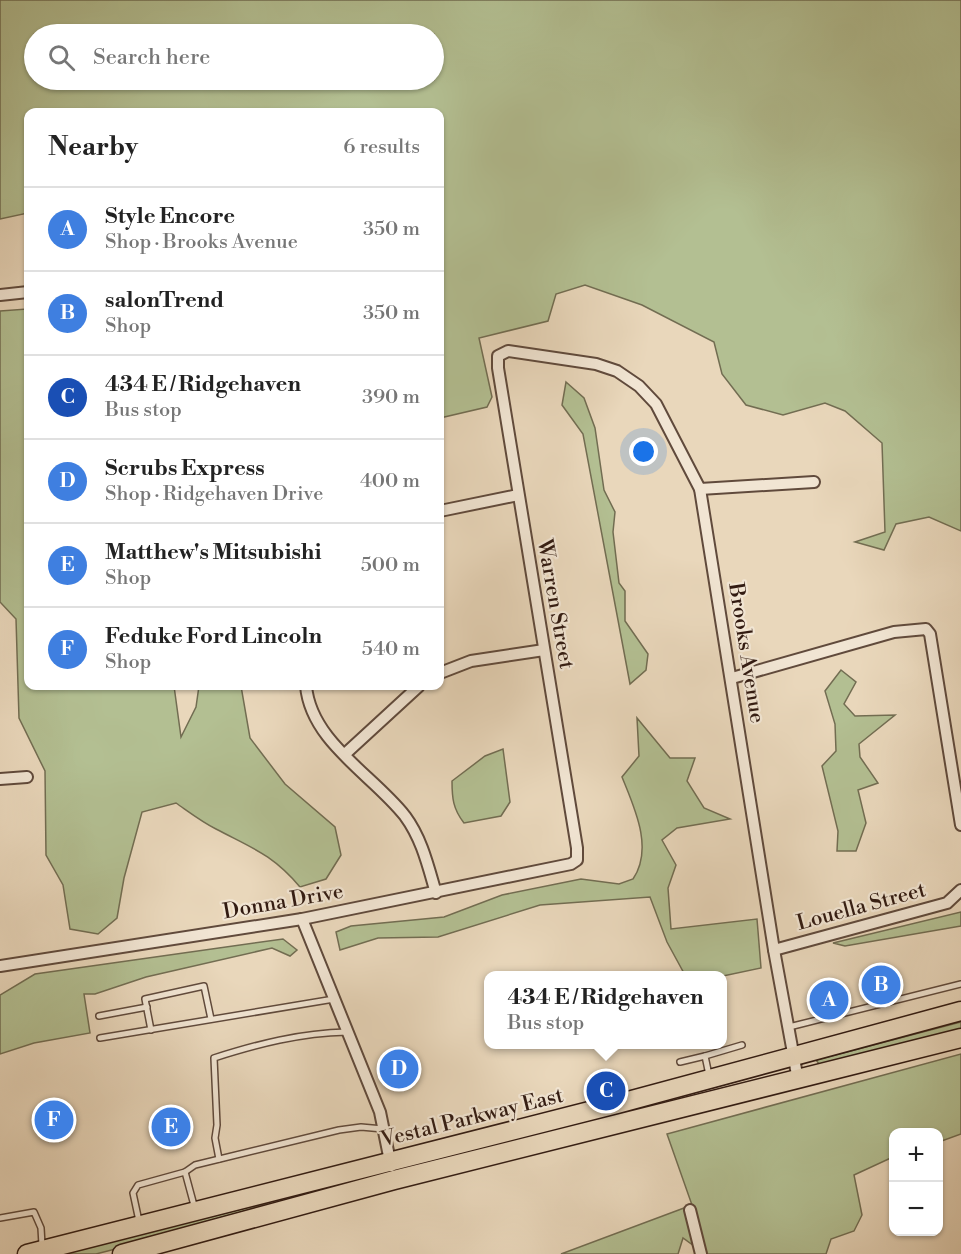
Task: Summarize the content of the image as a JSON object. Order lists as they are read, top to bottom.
{
  "streets": {
    "main road": ["Vestal Parkway East"],
    "street": [
      "Warren Street",
      "Brooks Avenue",
      "Donna Drive",
      "Louella Street"
    ]
  },
  "crossings": [
    ["Warren Street", "Brooks Avenue"],
    ["Warren Street", "Donna Drive"],
    ["Brooks Avenue", "Louella Street"],
    ["Brooks Avenue", "Vestal Parkway East"]
  ],
  "page": {
    "search": "Search here",
    "heading": ["Nearby", "6 results"],
    "list": [
      {
        "mark": "A",
        "name": "Style Encore",
        "note": "Shop · Brooks Avenue",
        "value": "350 m"
      },
      {
        "mark": "B",
        "name": "salonTrend",
        "note": "Shop",
        "value": "350 m"
      },
      {
        "mark": "C",
        "name": "434 E / Ridgehaven",
        "note": "Bus stop",
        "value": "390 m"
      },
      {
        "mark": "D",
        "name": "Scrubs Express",
        "note": "Shop · Ridgehaven Drive",
        "value": "400 m"
      },
      {
        "mark": "E",
        "name": "Matthew's Mitsubishi",
        "note": "Shop",
        "value": "500 m"
      },
      {
        "mark": "F",
        "name": "Feduke Ford Lincoln",
        "note": "Shop",
        "value": "540 m"
      }
    ],
    "pins": [
      "B",
      "A",
      "D",
      "C",
      "F",
      "E"
    ],
    "popup": ["434 E / Ridgehaven", "Bus stop"],
    "map_buttons": ["+", "−"]
  }
}
